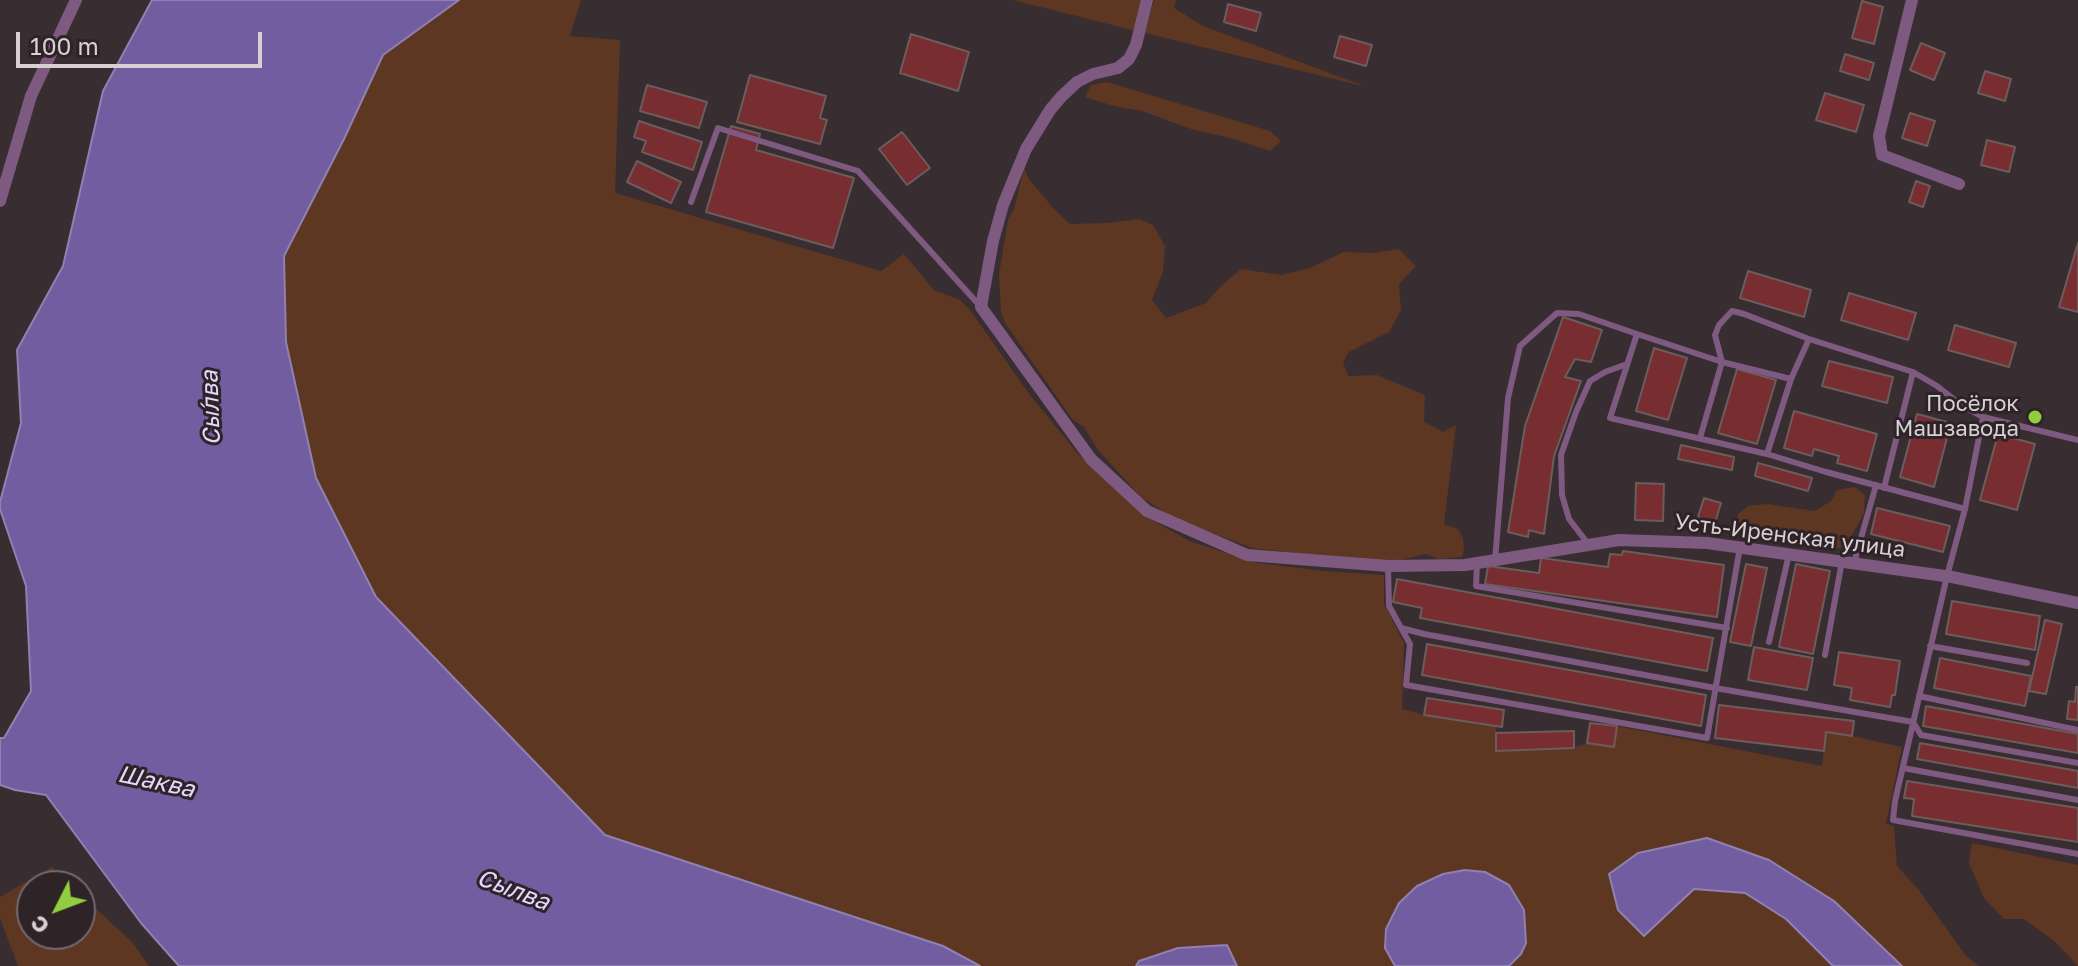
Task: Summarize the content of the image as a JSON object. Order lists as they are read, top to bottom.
{
  "streets": {
    "street": ["Усть-Иренская улица"]
  },
  "water": ["Сы́лва", "Шаква", "Сылва"],
  "places": ["Посёлок Машзавода"],
  "scale_bar": "100 m",
  "north": "bottom left"
}
